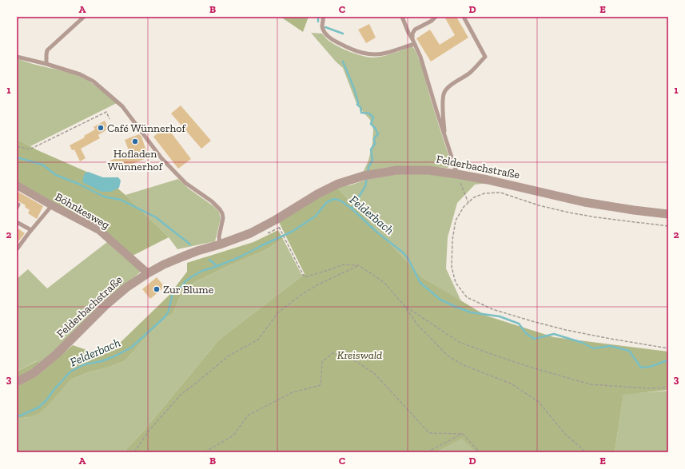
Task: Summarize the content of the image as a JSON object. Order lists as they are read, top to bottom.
{
  "streets": {
    "street": ["Felderbachstraße", "Böhnkesweg"]
  },
  "crossings": [
    ["Felderbachstraße", "Böhnkesweg"]
  ],
  "water": ["Felderbach"],
  "parks": ["Kreiswald"],
  "places": ["Café Wünnerhof", "Hofladen Wünnerhof", "Zur Blume"],
  "grid": {
    "columns": [
      "A",
      "B",
      "C",
      "D",
      "E"
    ],
    "rows": ["1", "2", "3"]
  }
}
